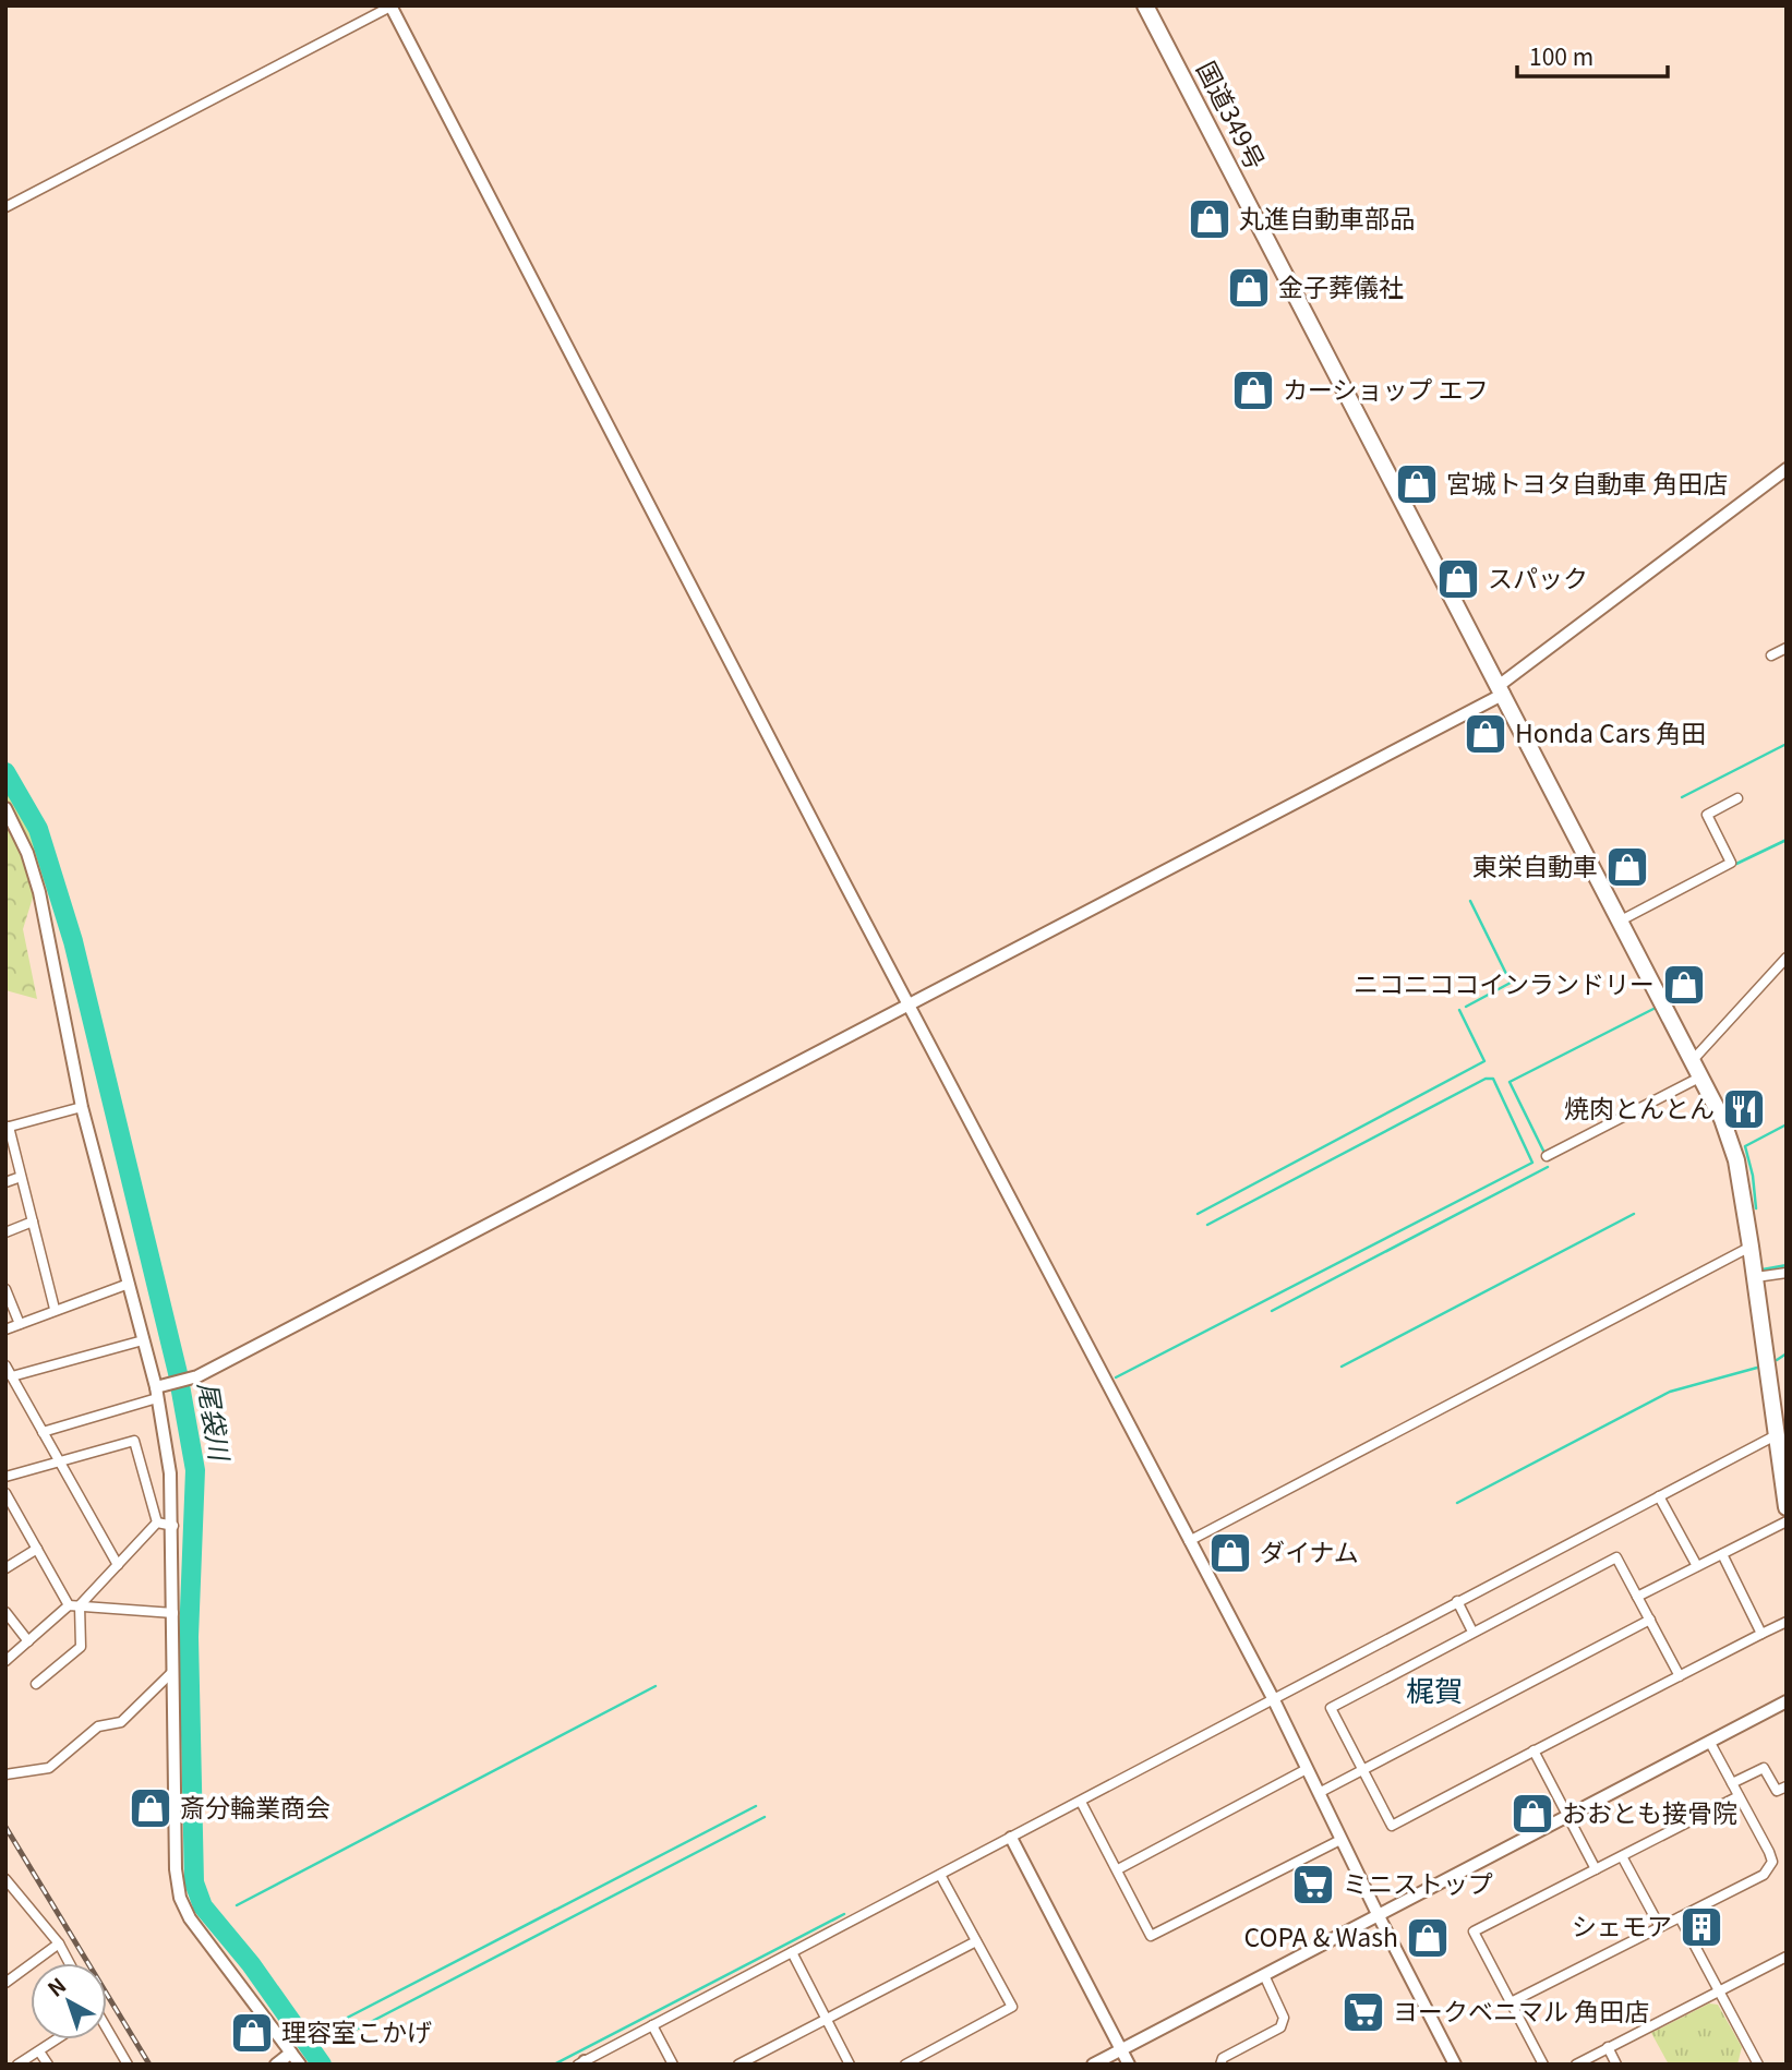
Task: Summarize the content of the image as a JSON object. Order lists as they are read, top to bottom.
{
  "streets": {
    "highway": ["国道349号"]
  },
  "districts": ["梶賀"],
  "water": ["尾袋川"],
  "places": {
    "shop": [
      "丸進自動車部品",
      "金子葬儀社",
      "カーショップ エフ",
      "宮城トヨタ自動車 角田店",
      "スパック",
      "Honda Cars 角田",
      "東栄自動車",
      "ニコニココインランドリー",
      "ダイナム",
      "斎分輪業商会",
      "おおとも接骨院",
      "COPA & Wash",
      "理容室こかげ"
    ],
    "restaurant": ["焼肉とんとん"],
    "supermarket": ["ミニストップ", "ヨークベニマル 角田店"],
    "building": ["シェモア"]
  },
  "scale_bar": "100 m",
  "north": "top left"
}
